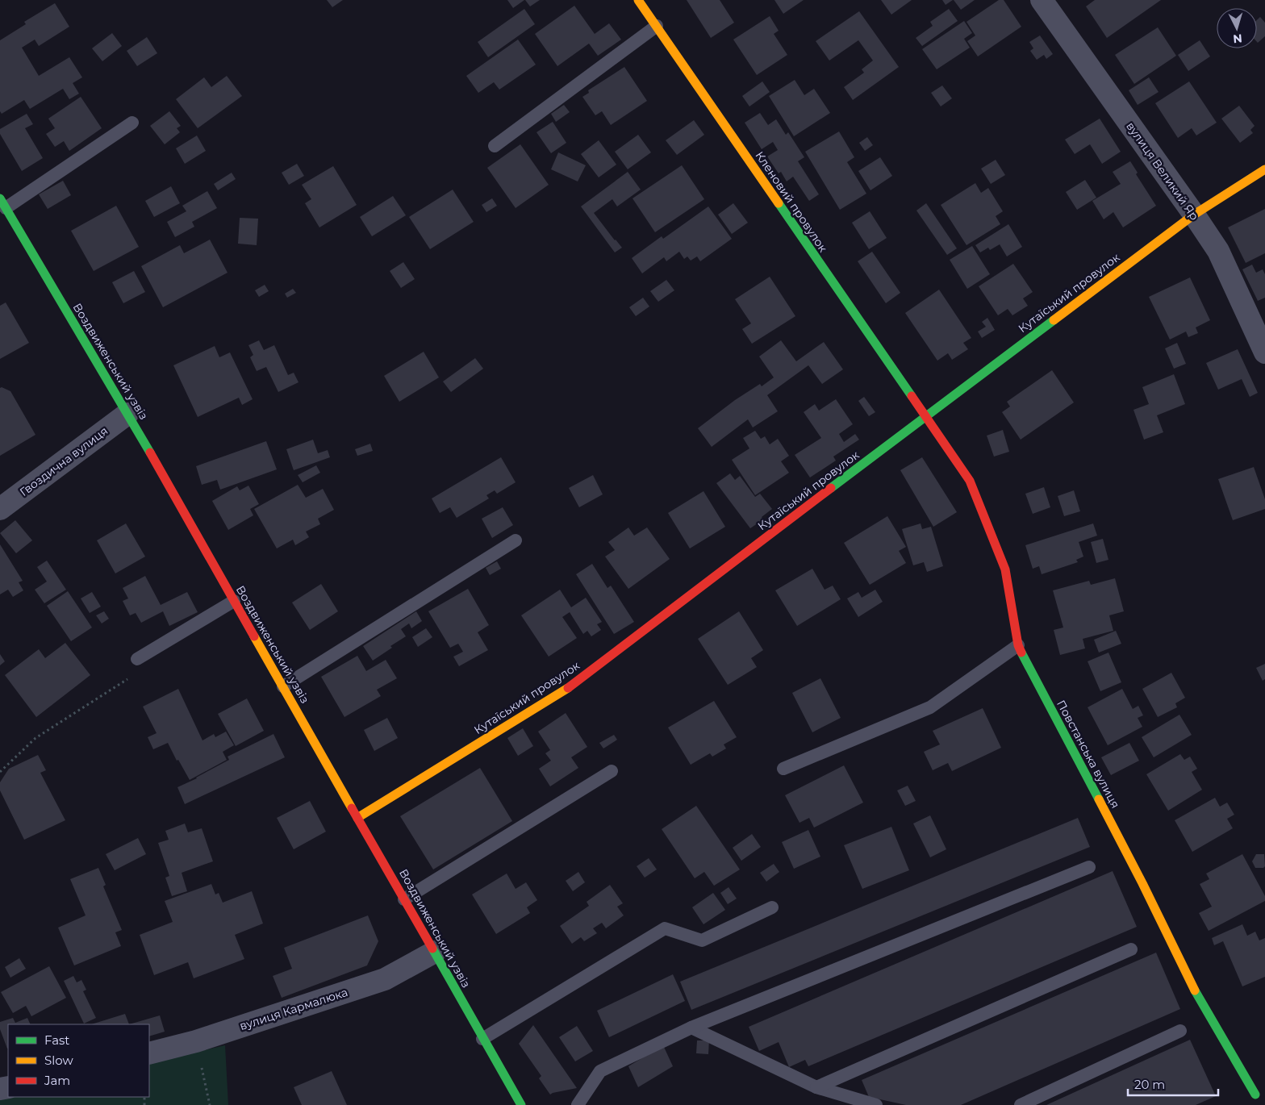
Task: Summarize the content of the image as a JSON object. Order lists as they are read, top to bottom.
{
  "streets": {
    "street": [
      "вулиця Великий Яр",
      "Кленовий провулок",
      "Кутаїський провулок",
      "Воздвиженський узвіз",
      "Гвоздична вулиця",
      "Повстанська вулиця",
      "вулиця Кармалюка"
    ]
  },
  "crossings": [
    ["вулиця Великий Яр", "Кутаїський провулок"],
    ["Кленовий провулок", "Кутаїський провулок"],
    ["Кленовий провулок", "Повстанська вулиця"],
    ["Кутаїський провулок", "Воздвиженський узвіз"],
    ["Кутаїський провулок", "Повстанська вулиця"],
    ["Воздвиженський узвіз", "Гвоздична вулиця"],
    ["Воздвиженський узвіз", "вулиця Кармалюка"]
  ],
  "legend": ["Fast", "Slow", "Jam"],
  "scale_bar": "20 m",
  "north": "bottom"
}
